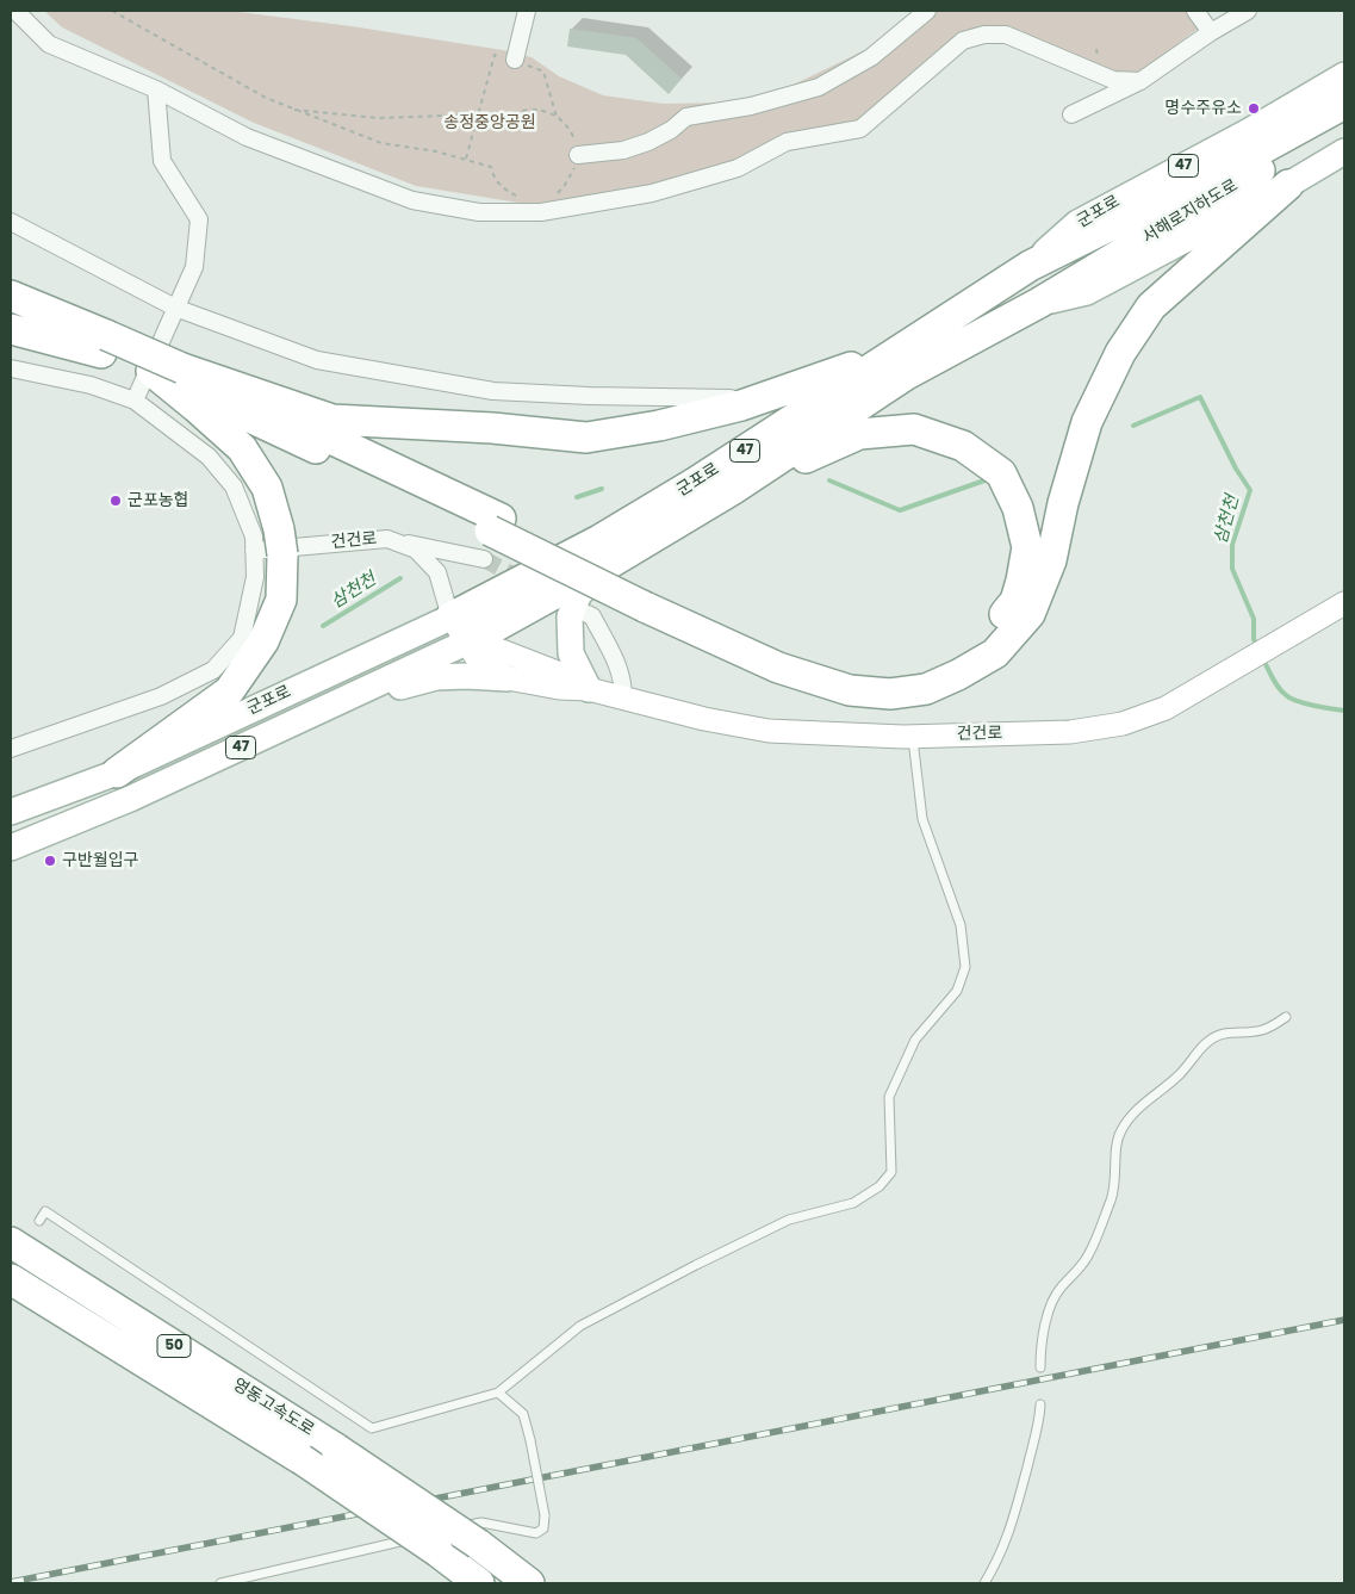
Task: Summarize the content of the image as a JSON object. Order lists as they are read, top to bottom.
{
  "streets": {
    "highway": [
      "47",
      "군포로",
      "서해로지하도로",
      "50",
      "영동고속도로"
    ],
    "main road": ["건건로"]
  },
  "crossings": [
    ["군포로", "서해로지하도로"],
    ["군포로", "건건로"]
  ],
  "water": ["삼천천"],
  "parks": ["송정중앙공원"],
  "places": ["명수주유소", "군포농협", "구반월입구"]
}
